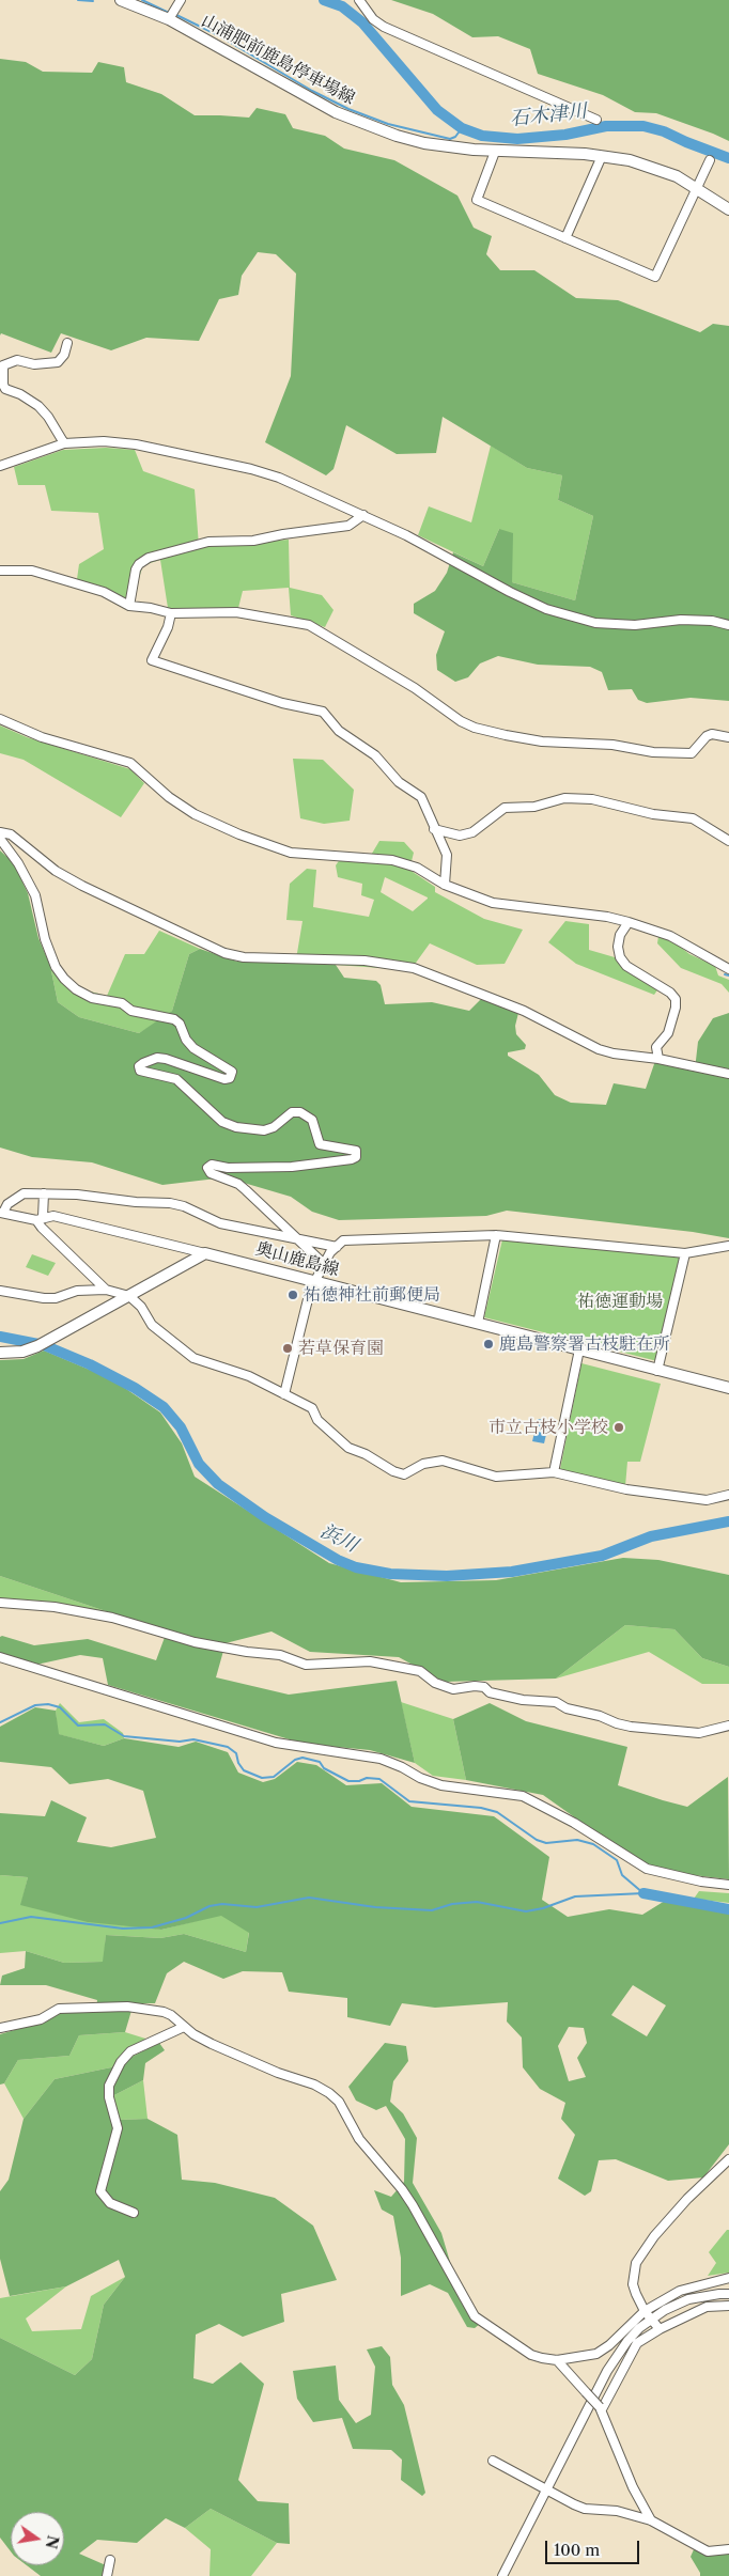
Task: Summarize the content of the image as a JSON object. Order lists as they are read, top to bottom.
{
  "streets": {
    "main road": ["山浦肥前鹿島停車場線", "奥山鹿島線"]
  },
  "water": ["石木津川", "浜川"],
  "parks": ["祐徳運動場"],
  "places": [
    "祐徳神社前郵便局",
    "鹿島警察署古枝駐在所",
    "若草保育園",
    "市立古枝小学校"
  ],
  "scale_bar": "100 m",
  "north": "right"
}
